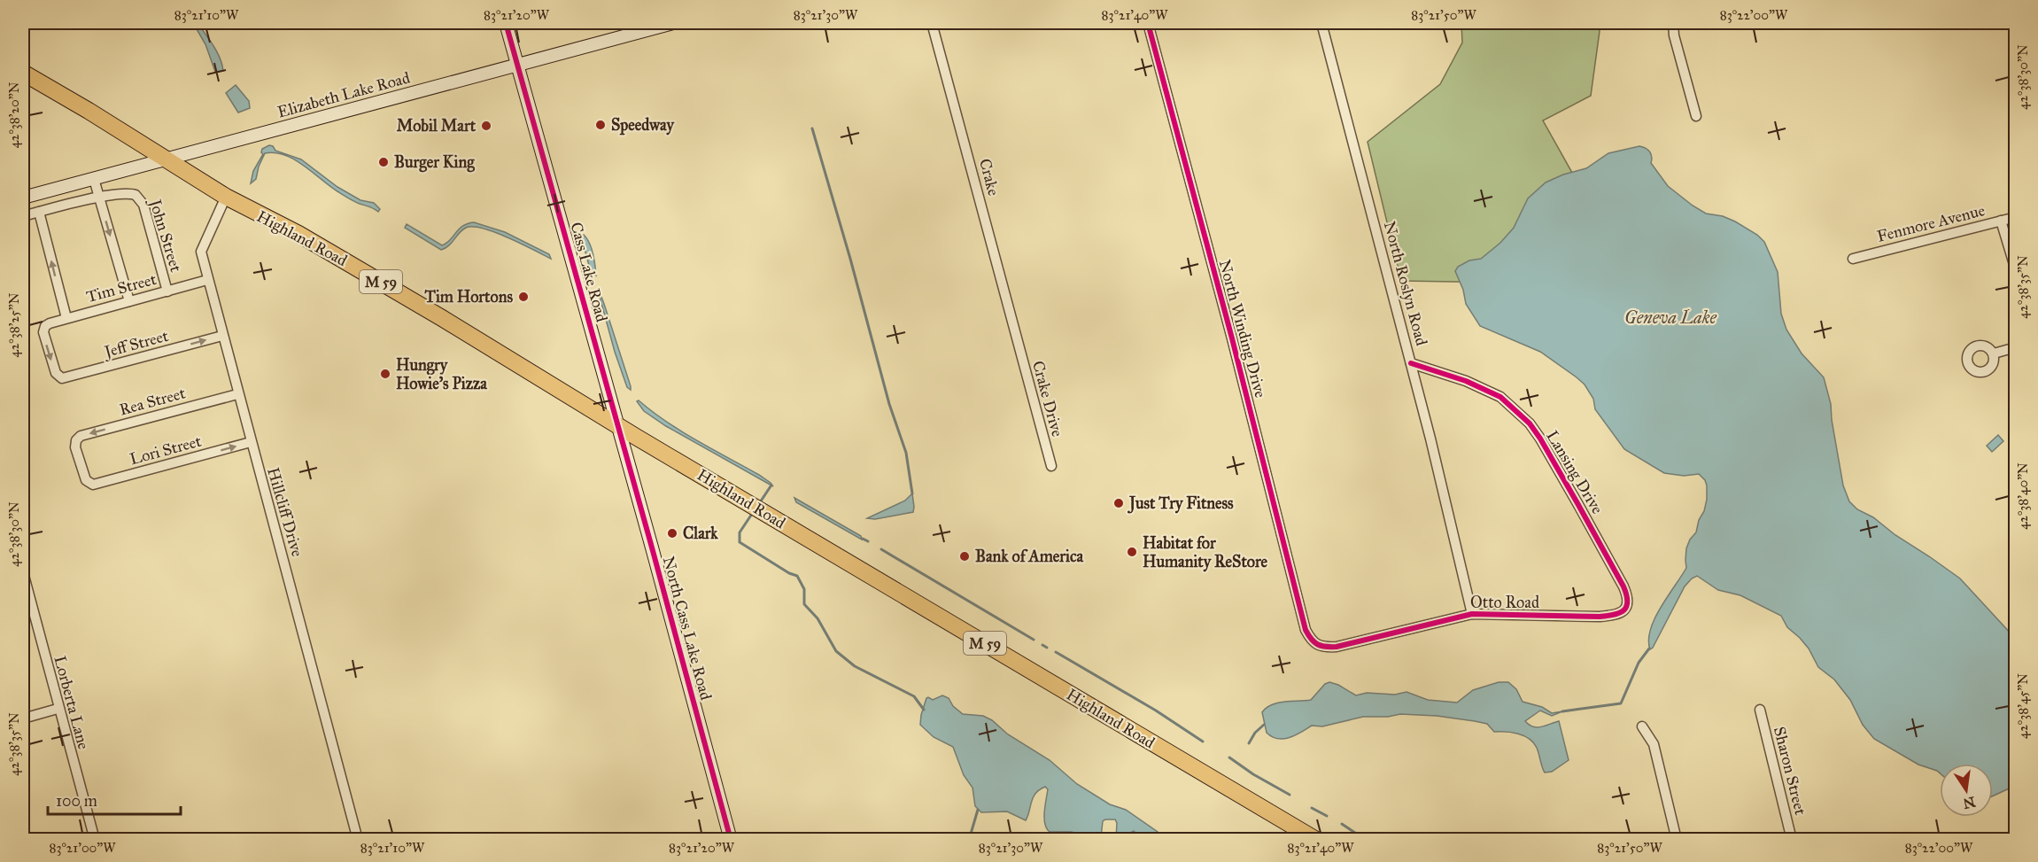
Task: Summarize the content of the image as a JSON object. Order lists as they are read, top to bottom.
{
  "streets": {
    "highway": ["Highland Road", "M 59"],
    "street": [
      "Elizabeth Lake Road",
      "Crake",
      "Fenmore Avenue",
      "John Street",
      "Cass Lake Road",
      "North Roslyn Road",
      "Tim Street",
      "North Winding Drive",
      "Jeff Street",
      "Crake Drive",
      "Rea Street",
      "Lori Street",
      "Lansing Drive",
      "Hillcliff Drive",
      "Otto Road",
      "North Cass Lake Road",
      "Lorberta Lane",
      "Sharon Street"
    ]
  },
  "crossings": [
    ["Elizabeth Lake Road", "Highland Road"],
    ["Elizabeth Lake Road", "Cass Lake Road"],
    ["Elizabeth Lake Road", "M 59"],
    ["Crake", "Crake Drive"],
    ["John Street", "Tim Street"],
    ["Highland Road", "Cass Lake Road"],
    ["Highland Road", "M 59"],
    ["Highland Road", "Hillcliff Drive"],
    ["Highland Road", "North Cass Lake Road"],
    ["Cass Lake Road", "North Cass Lake Road"],
    ["North Roslyn Road", "Lansing Drive"],
    ["North Roslyn Road", "Otto Road"],
    ["Tim Street", "Jeff Street"],
    ["Tim Street", "Hillcliff Drive"],
    ["North Winding Drive", "Otto Road"],
    ["Jeff Street", "Hillcliff Drive"],
    ["Rea Street", "Lori Street"],
    ["Rea Street", "Hillcliff Drive"],
    ["Lori Street", "Hillcliff Drive"],
    ["Lansing Drive", "Otto Road"]
  ],
  "one_way": ["Jeff Street", "Rea Street", "Lori Street"],
  "water": ["Geneva Lake"],
  "places": [
    "Speedway",
    "Mobil Mart",
    "Burger King",
    "Tim Hortons",
    "Hungry Howie's Pizza",
    "Just Try Fitness",
    "Clark",
    "Habitat for Humanity ReStore",
    "Bank of America"
  ],
  "scale_bar": "100 m",
  "north": "bottom",
  "coordinates": [
    "83°21'10\"W",
    "83°21'20\"W",
    "83°21'30\"W",
    "83°21'40\"W",
    "83°21'50\"W",
    "83°22'00\"W",
    "42°38'30\"N",
    "42°38'20\"N",
    "42°38'35\"N",
    "42°38'25\"N",
    "42°38'40\"N",
    "42°38'45\"N",
    "83°21'00\"W"
  ]
}
